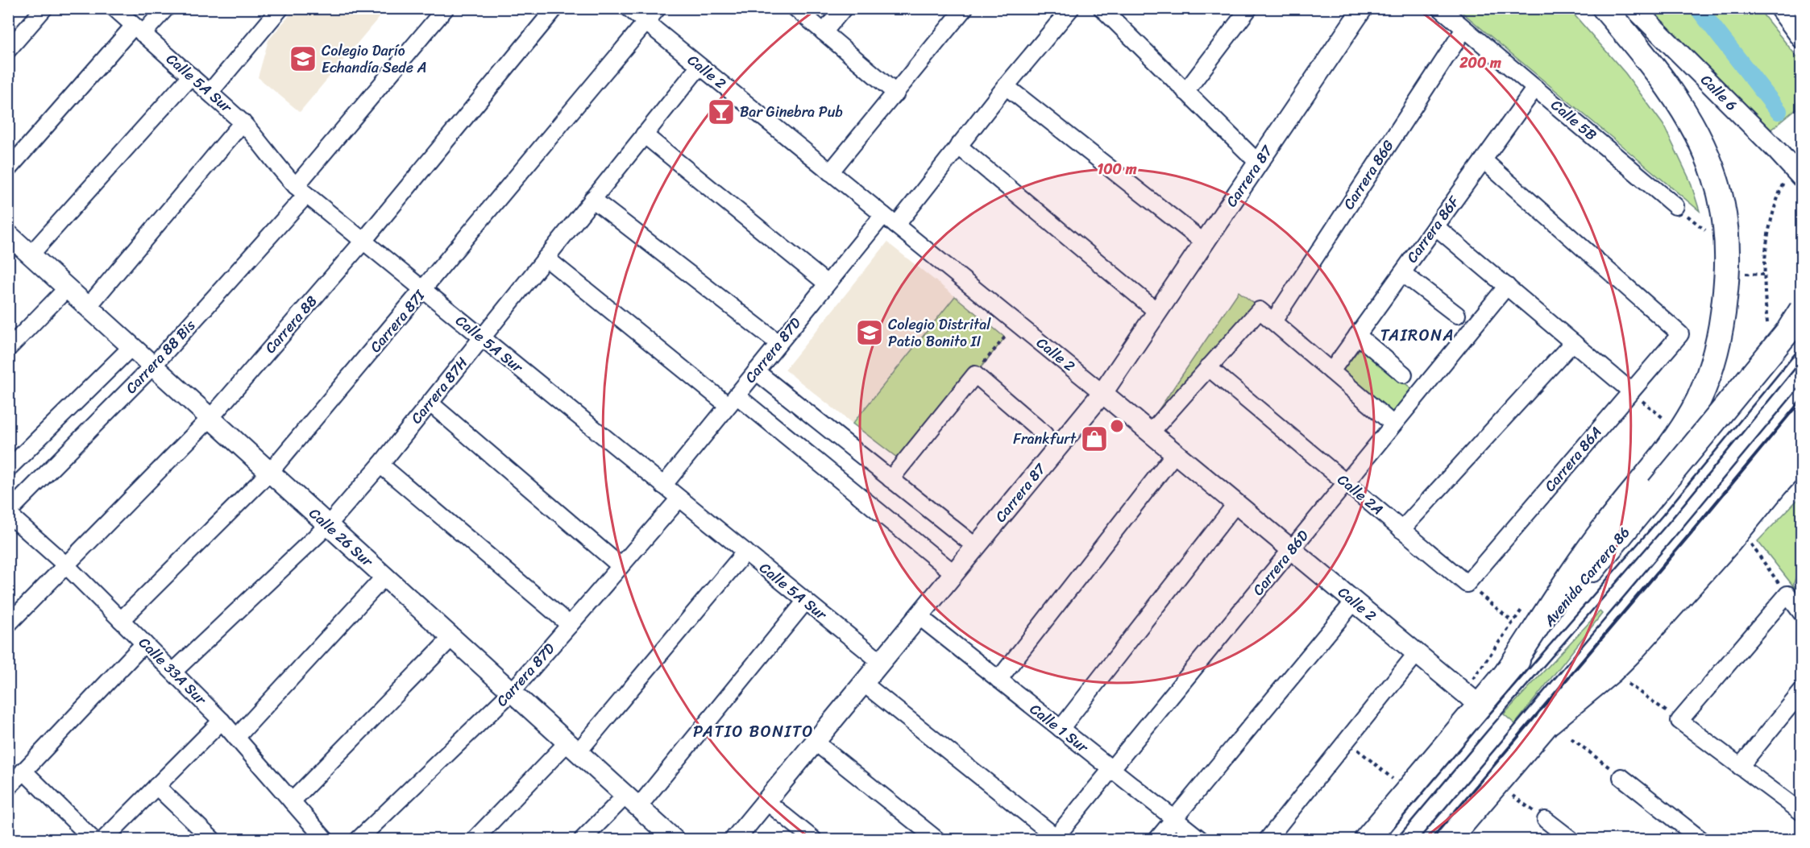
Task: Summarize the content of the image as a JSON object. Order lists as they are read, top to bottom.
{
  "streets": {
    "main road": ["Avenida Carrera 86"],
    "street": [
      "Calle 2",
      "Calle 5A Sur",
      "Calle 6",
      "Calle 5B",
      "Carrera 86G",
      "Carrera 87",
      "Carrera 86F",
      "Carrera 87I",
      "Carrera 88",
      "Carrera 87D",
      "Carrera 88 Bis",
      "Carrera 87H",
      "Carrera 86A",
      "Calle 2A",
      "Calle 26 Sur",
      "Carrera 86D",
      "Calle 33A Sur",
      "Calle 1 Sur"
    ]
  },
  "crossings": [
    ["Calle 2", "Carrera 87"],
    ["Calle 2", "Carrera 87I"],
    ["Calle 2", "Carrera 87D"],
    ["Calle 2", "Carrera 87H"],
    ["Calle 2", "Carrera 86D"],
    ["Calle 2", "Avenida Carrera 86"],
    ["Calle 5A Sur", "Carrera 87"],
    ["Calle 5A Sur", "Carrera 87I"],
    ["Calle 5A Sur", "Carrera 88"],
    ["Calle 5A Sur", "Carrera 87D"],
    ["Calle 5A Sur", "Carrera 88 Bis"],
    ["Calle 5A Sur", "Carrera 87H"],
    ["Calle 5B", "Carrera 86G"],
    ["Calle 5B", "Carrera 86F"],
    ["Carrera 87", "Calle 1 Sur"],
    ["Carrera 86F", "Carrera 86A"],
    ["Carrera 87I", "Calle 26 Sur"],
    ["Carrera 87I", "Calle 33A Sur"],
    ["Carrera 88", "Calle 26 Sur"],
    ["Carrera 88", "Calle 33A Sur"],
    ["Carrera 87D", "Calle 26 Sur"],
    ["Carrera 88 Bis", "Calle 26 Sur"],
    ["Carrera 88 Bis", "Calle 33A Sur"],
    ["Carrera 87H", "Calle 26 Sur"],
    ["Carrera 87H", "Calle 33A Sur"],
    ["Carrera 86A", "Calle 2A"],
    ["Calle 2A", "Carrera 86D"],
    ["Carrera 86D", "Calle 1 Sur"]
  ],
  "districts": ["TAIRONA", "PATIO BONITO"],
  "places": {
    "school or university": ["Colegio Darío Echandía Sede A", "Colegio Distrital Patio Bonito II"],
    "bar": ["Bar Ginebra Pub"],
    "shop": ["Frankfurt"]
  },
  "rings": ["200 m", "100 m"]
}
